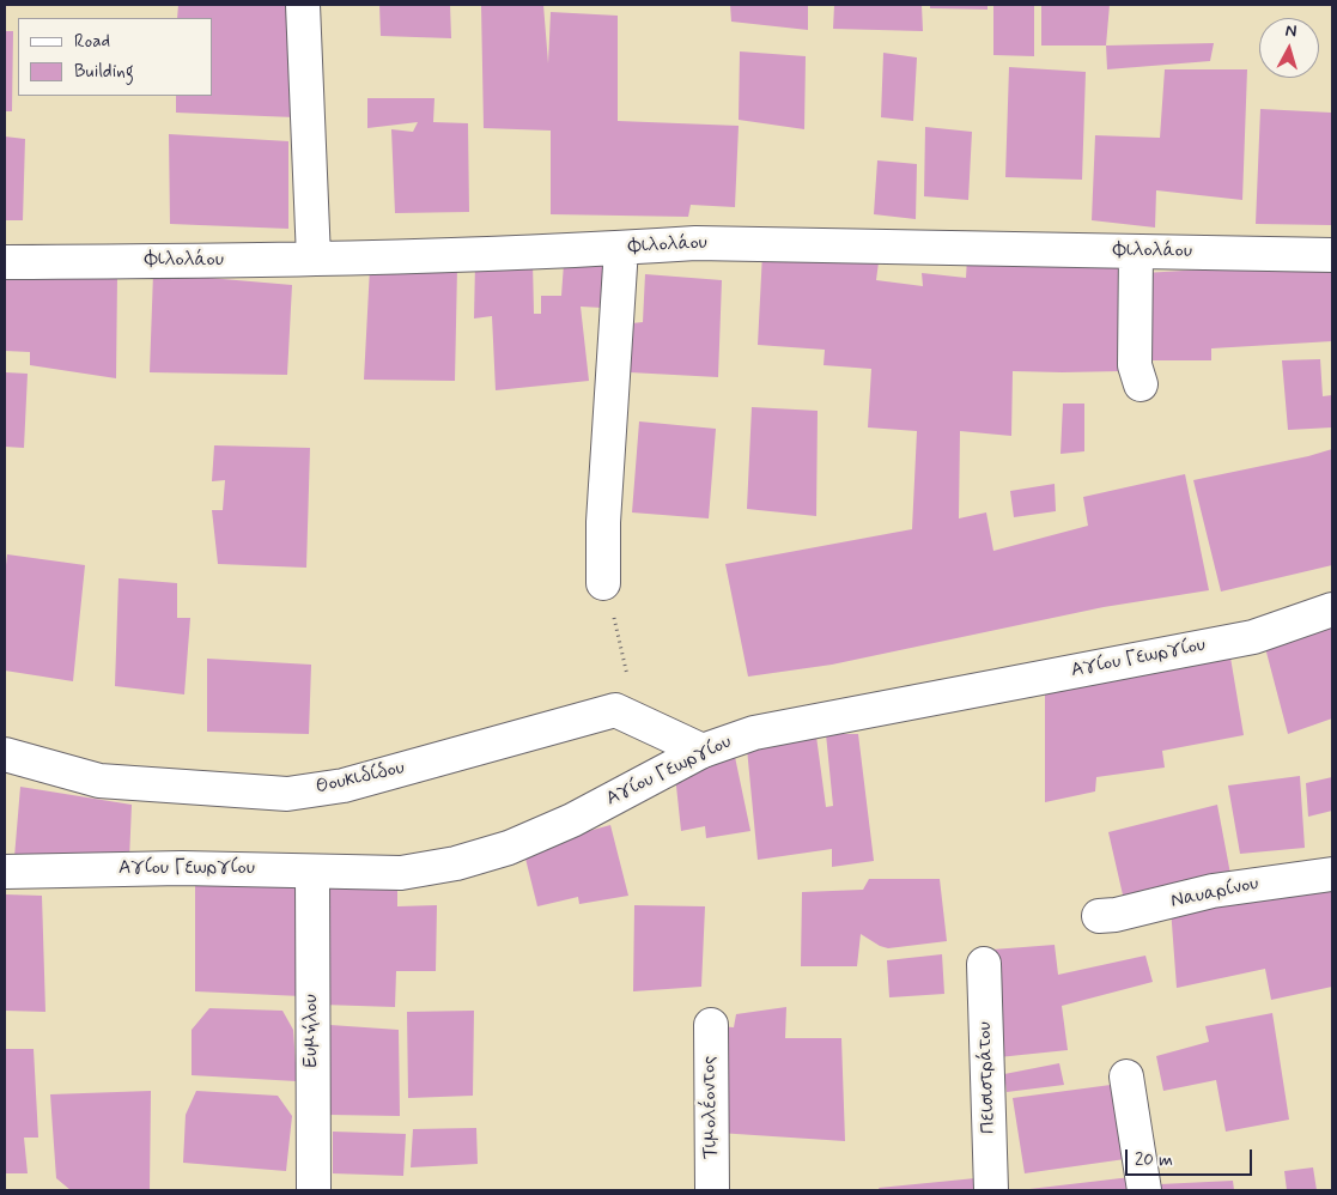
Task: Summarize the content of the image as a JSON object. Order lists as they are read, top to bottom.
{
  "streets": {
    "street": [
      "Φιλολάου",
      "Αγίου Γεωργίου",
      "Θουκιδίδου",
      "Ναυαρίνου",
      "Ευμήλου",
      "Πεισιστράτου",
      "Τιμολέοντος"
    ]
  },
  "crossings": [
    ["Αγίου Γεωργίου", "Θουκιδίδου"],
    ["Αγίου Γεωργίου", "Ευμήλου"]
  ],
  "legend": ["Road", "Building"],
  "scale_bar": "20 m",
  "north": "top"
}
